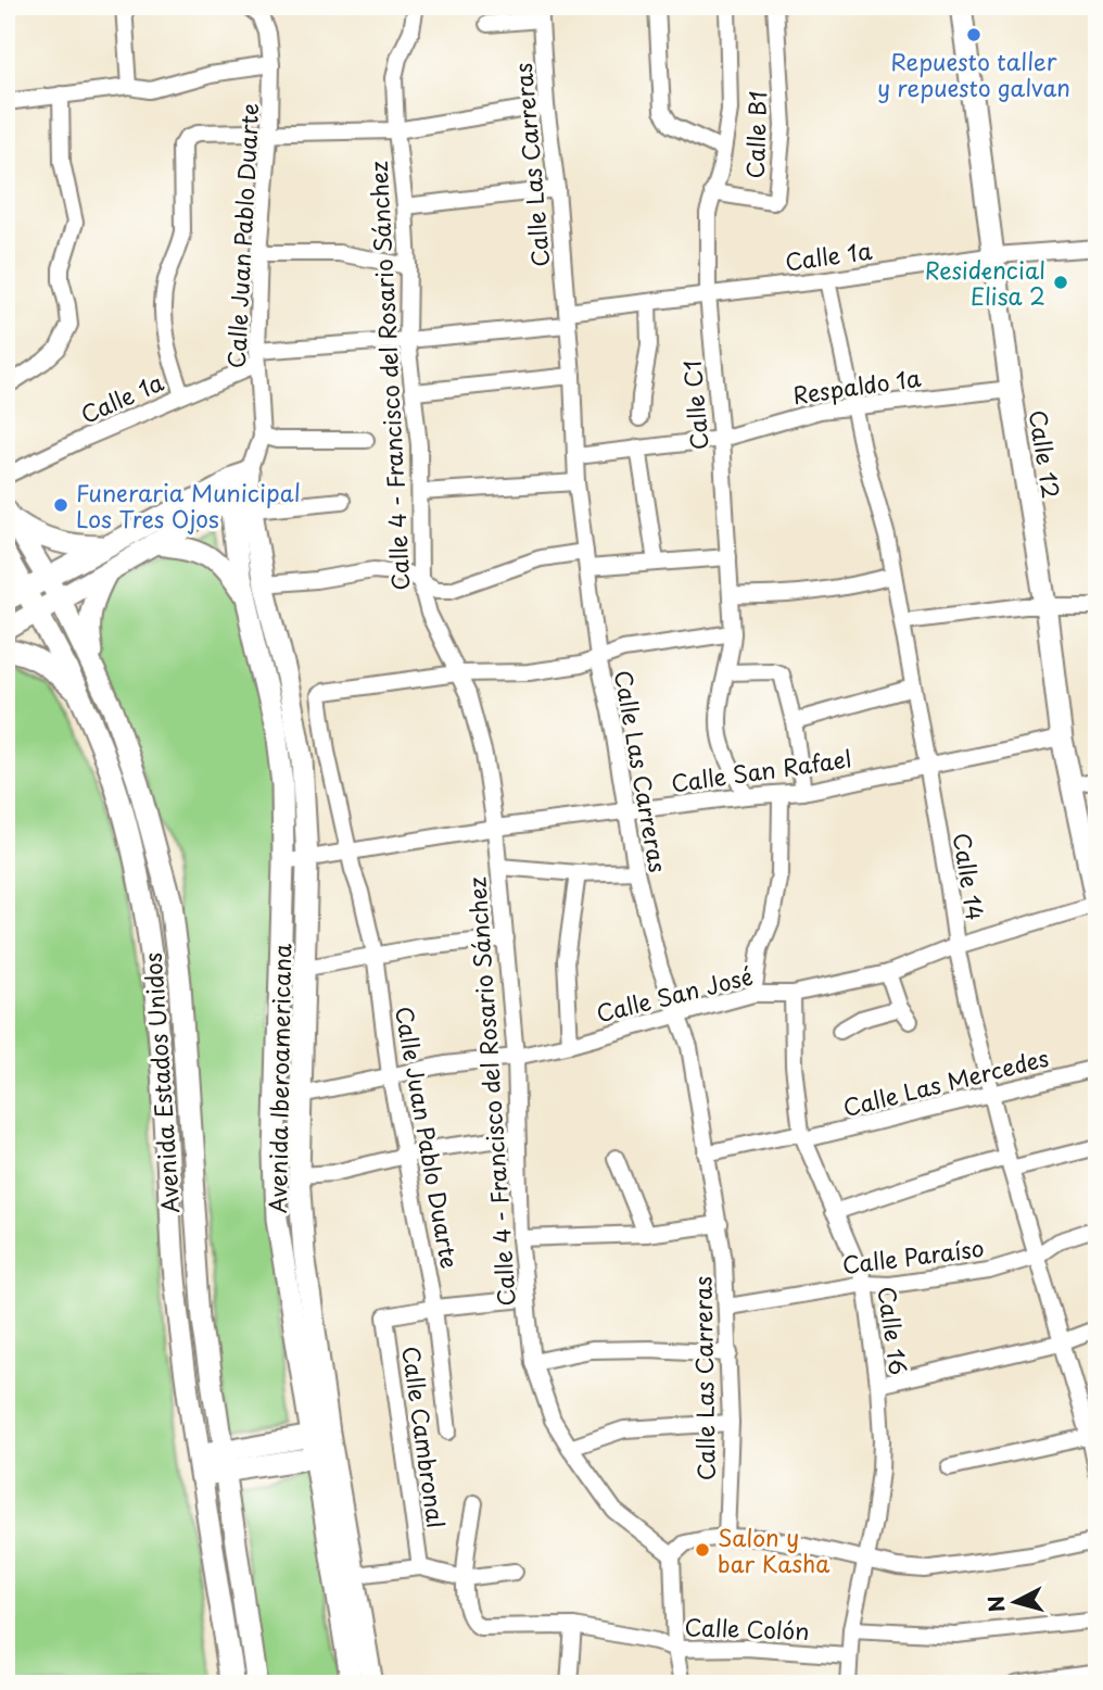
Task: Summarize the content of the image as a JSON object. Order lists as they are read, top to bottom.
{
  "streets": {
    "street": [
      "Calle B1",
      "Calle Las Carreras",
      "Calle Juan Pablo Duarte",
      "Calle 1a",
      "Calle 4 - Francisco del Rosario Sánchez",
      "Respaldo 1a",
      "Calle C1",
      "Calle 12",
      "Calle San Rafael",
      "Calle 14",
      "Calle San José",
      "Avenida Iberoamericana",
      "Calle Las Mercedes",
      "Avenida Estados Unidos",
      "Calle Paraíso",
      "Calle 16",
      "Calle Cambronal",
      "Calle Colón"
    ]
  },
  "crossings": [
    ["Calle B1", "Calle C1"],
    ["Calle Las Carreras", "Calle 1a"],
    ["Calle Las Carreras", "Respaldo 1a"],
    ["Calle Las Carreras", "Calle San Rafael"],
    ["Calle Las Carreras", "Calle San José"],
    ["Calle Las Carreras", "Calle Las Mercedes"],
    ["Calle Las Carreras", "Calle Paraíso"],
    ["Calle Juan Pablo Duarte", "Calle 1a"],
    ["Calle Juan Pablo Duarte", "Calle 4 - Francisco del Rosario Sánchez"],
    ["Calle Juan Pablo Duarte", "Calle San Rafael"],
    ["Calle Juan Pablo Duarte", "Calle San José"],
    ["Calle Juan Pablo Duarte", "Avenida Iberoamericana"],
    ["Calle Juan Pablo Duarte", "Calle Cambronal"],
    ["Calle 1a", "Calle 4 - Francisco del Rosario Sánchez"],
    ["Calle 1a", "Calle C1"],
    ["Calle 1a", "Calle 12"],
    ["Calle 1a", "Calle 14"],
    ["Calle 4 - Francisco del Rosario Sánchez", "Calle San Rafael"],
    ["Calle 4 - Francisco del Rosario Sánchez", "Calle San José"],
    ["Respaldo 1a", "Calle C1"],
    ["Respaldo 1a", "Calle 12"],
    ["Respaldo 1a", "Calle 14"],
    ["Calle C1", "Calle San Rafael"],
    ["Calle 12", "Calle San Rafael"],
    ["Calle 12", "Calle San José"],
    ["Calle San Rafael", "Calle 14"],
    ["Calle San Rafael", "Avenida Iberoamericana"],
    ["Calle 14", "Calle San José"],
    ["Calle 14", "Calle Las Mercedes"],
    ["Calle 14", "Calle Paraíso"],
    ["Calle San José", "Avenida Iberoamericana"],
    ["Calle San José", "Calle 16"],
    ["Calle Las Mercedes", "Calle 16"],
    ["Calle Paraíso", "Calle 16"],
    ["Calle 16", "Calle Colón"]
  ],
  "places": [
    "Repuesto taller y repuesto galvan",
    "Residencial Elisa 2",
    "Funeraria Municipal Los Tres Ojos",
    "Salon y bar Kasha"
  ],
  "north": "left"
}
